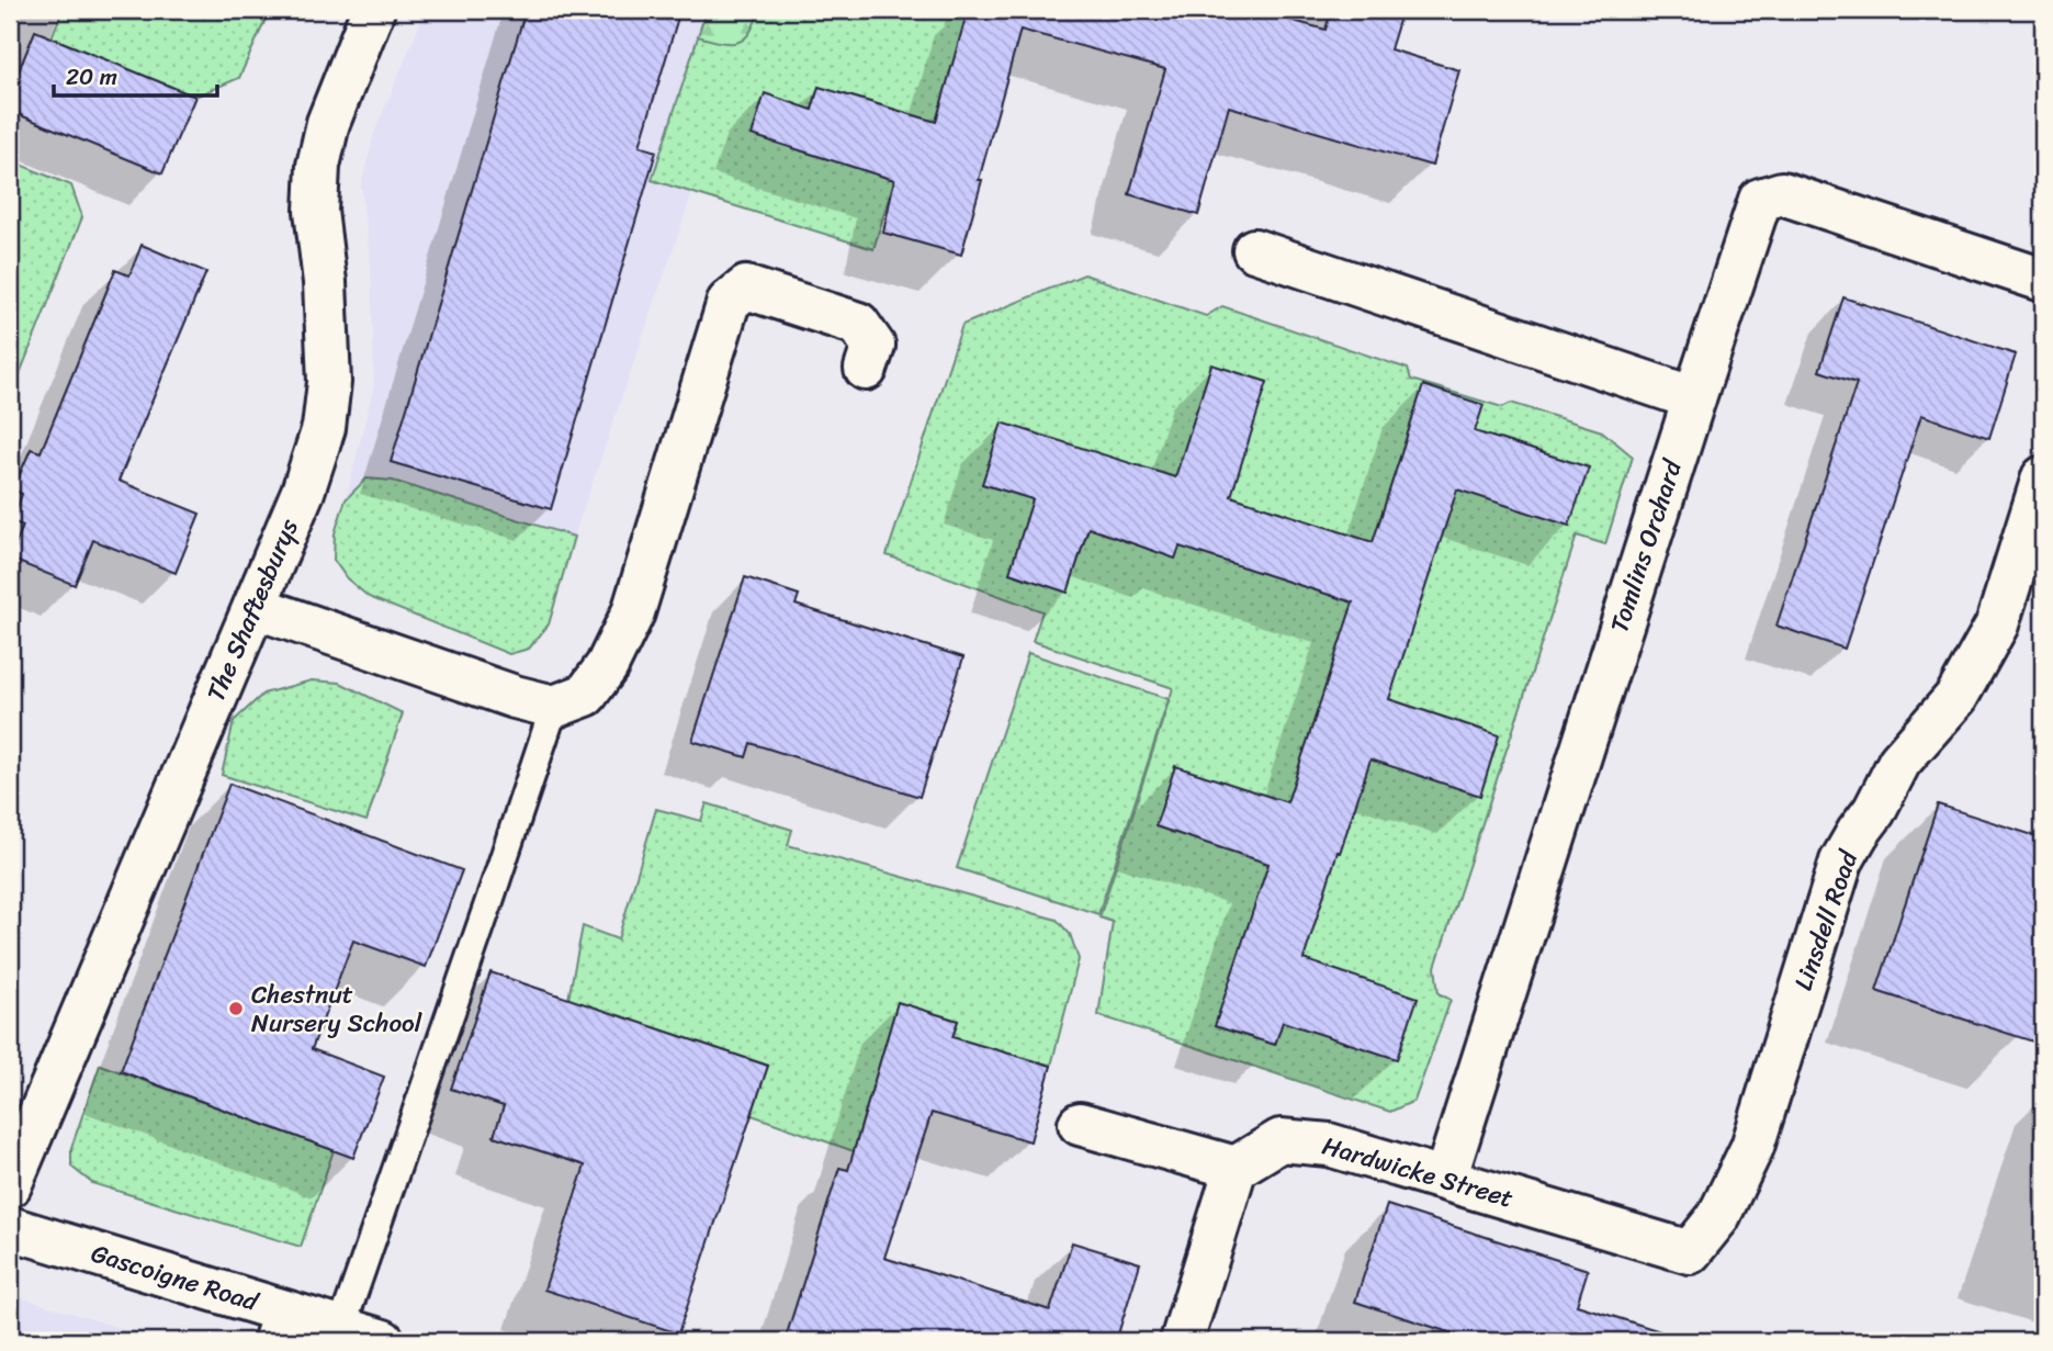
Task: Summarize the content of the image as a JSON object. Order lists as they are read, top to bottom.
{
  "streets": {
    "street": [
      "Tomlins Orchard",
      "The Shaftesburys",
      "Linsdell Road",
      "Hardwicke Street",
      "Gascoigne Road"
    ]
  },
  "crossings": [
    ["Tomlins Orchard", "Hardwicke Street"],
    ["Linsdell Road", "Hardwicke Street"]
  ],
  "places": ["Chestnut Nursery School"],
  "scale_bar": "20 m"
}
